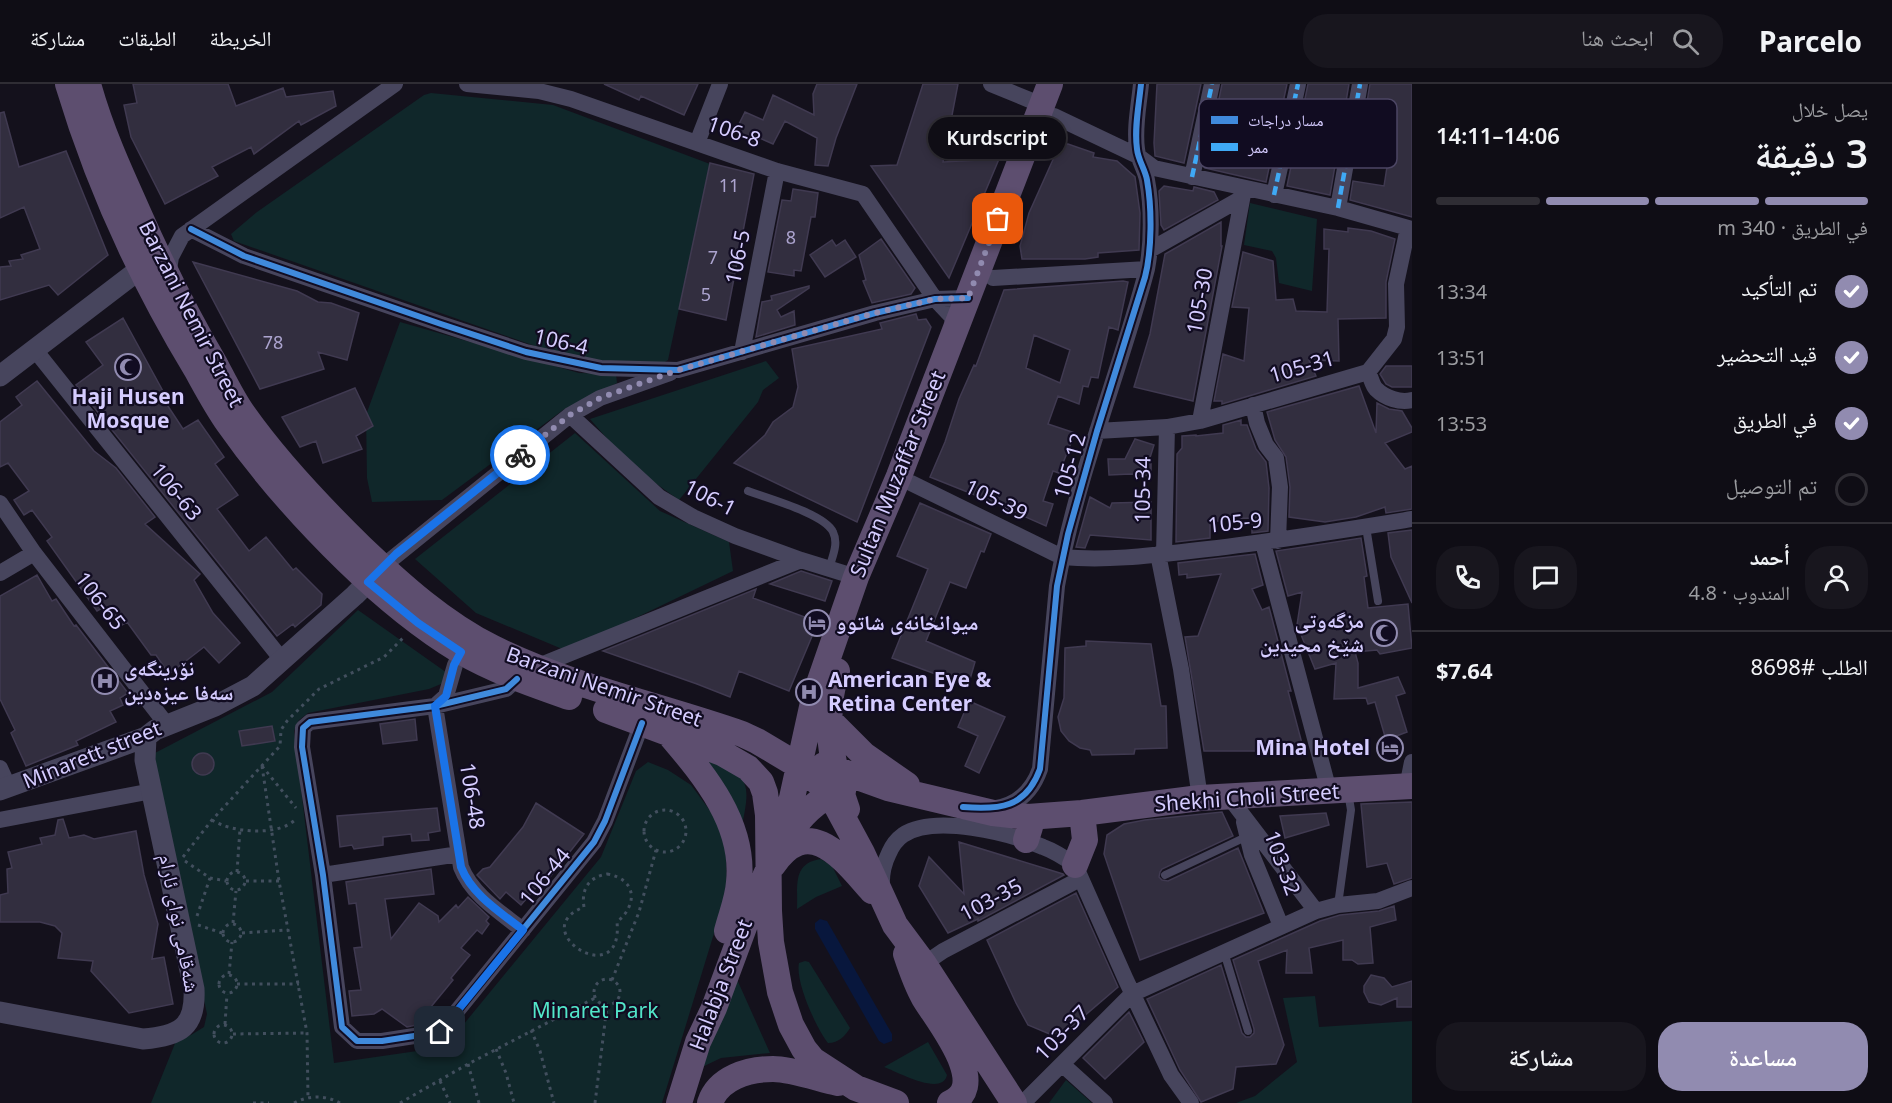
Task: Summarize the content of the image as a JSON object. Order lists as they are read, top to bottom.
{
  "streets": {
    "main road": [
      "Barzani Nemir Street",
      "Sultan Muzaffar Street",
      "Shekhi Choli Street",
      "Halabja Street"
    ],
    "street": [
      "106-8",
      "106-5",
      "105-30",
      "106-4",
      "105-31",
      "105-12",
      "105-34",
      "106-63",
      "106-1",
      "105-39",
      "105-9",
      "106-65",
      "Minarett street",
      "106-48",
      "103-32",
      "106-44",
      "103-35",
      "شەقامی نوای ئارام",
      "103-37"
    ]
  },
  "crossings": [
    ["106-8", "106-5"],
    ["106-8", "106-4"],
    ["106-8", "Sultan Muzaffar Street"],
    ["106-5", "106-4"],
    ["105-30", "105-31"],
    ["Barzani Nemir Street", "Sultan Muzaffar Street"],
    ["Barzani Nemir Street", "Minarett street"],
    ["Barzani Nemir Street", "Shekhi Choli Street"],
    ["Barzani Nemir Street", "106-44"],
    ["Barzani Nemir Street", "Halabja Street"],
    ["106-4", "Sultan Muzaffar Street"],
    ["105-31", "105-12"],
    ["105-31", "105-34"],
    ["105-12", "105-39"],
    ["105-12", "105-9"],
    ["105-12", "Shekhi Choli Street"],
    ["Sultan Muzaffar Street", "106-1"],
    ["Sultan Muzaffar Street", "105-39"],
    ["Sultan Muzaffar Street", "Halabja Street"],
    ["105-34", "105-9"],
    ["105-34", "Shekhi Choli Street"],
    ["106-63", "Minarett street"],
    ["105-39", "105-9"],
    ["106-65", "Minarett street"],
    ["Minarett street", "شەقامی نوای ئارام"],
    ["106-48", "106-44"],
    ["Shekhi Choli Street", "103-32"]
  ],
  "parks": ["Minaret Park"],
  "places": {
    "other": ["Kurdscript"],
    "mosque": ["Haji Husen Mosque", "مزگەوتی شێخ محیدین"],
    "hotel": ["میوانخانەی شاتوو", "Mina Hotel"],
    "hospital": ["نۆرینگەی سەفا عیزەدین", "American Eye & Retina Center"]
  },
  "house_numbers": [
    "11",
    "8",
    "7",
    "5",
    "78"
  ],
  "legend": ["مسار دراجات", "ممر"],
  "page": {
    "header": "Parcelo",
    "search": "ابحث هنا",
    "nav": ["الخريطة", "الطبقات", "مشاركة"],
    "heading": ["3 دقيقة", "يصل خلال", "14:06–14:11"],
    "panel": [
      "أحمد",
      "المندوب · 4.8",
      "الطلب #8698",
      "$7.64"
    ],
    "bubble": "Kurdscript",
    "bar": "في الطريق · 340 m",
    "list": [
      ["تم التأكيد", "13:34"],
      ["قيد التحضير", "13:51"],
      ["في الطريق", "13:53"],
      "تم التوصيل"
    ],
    "buttons": ["مساعدة", "مشاركة"]
  }
}
